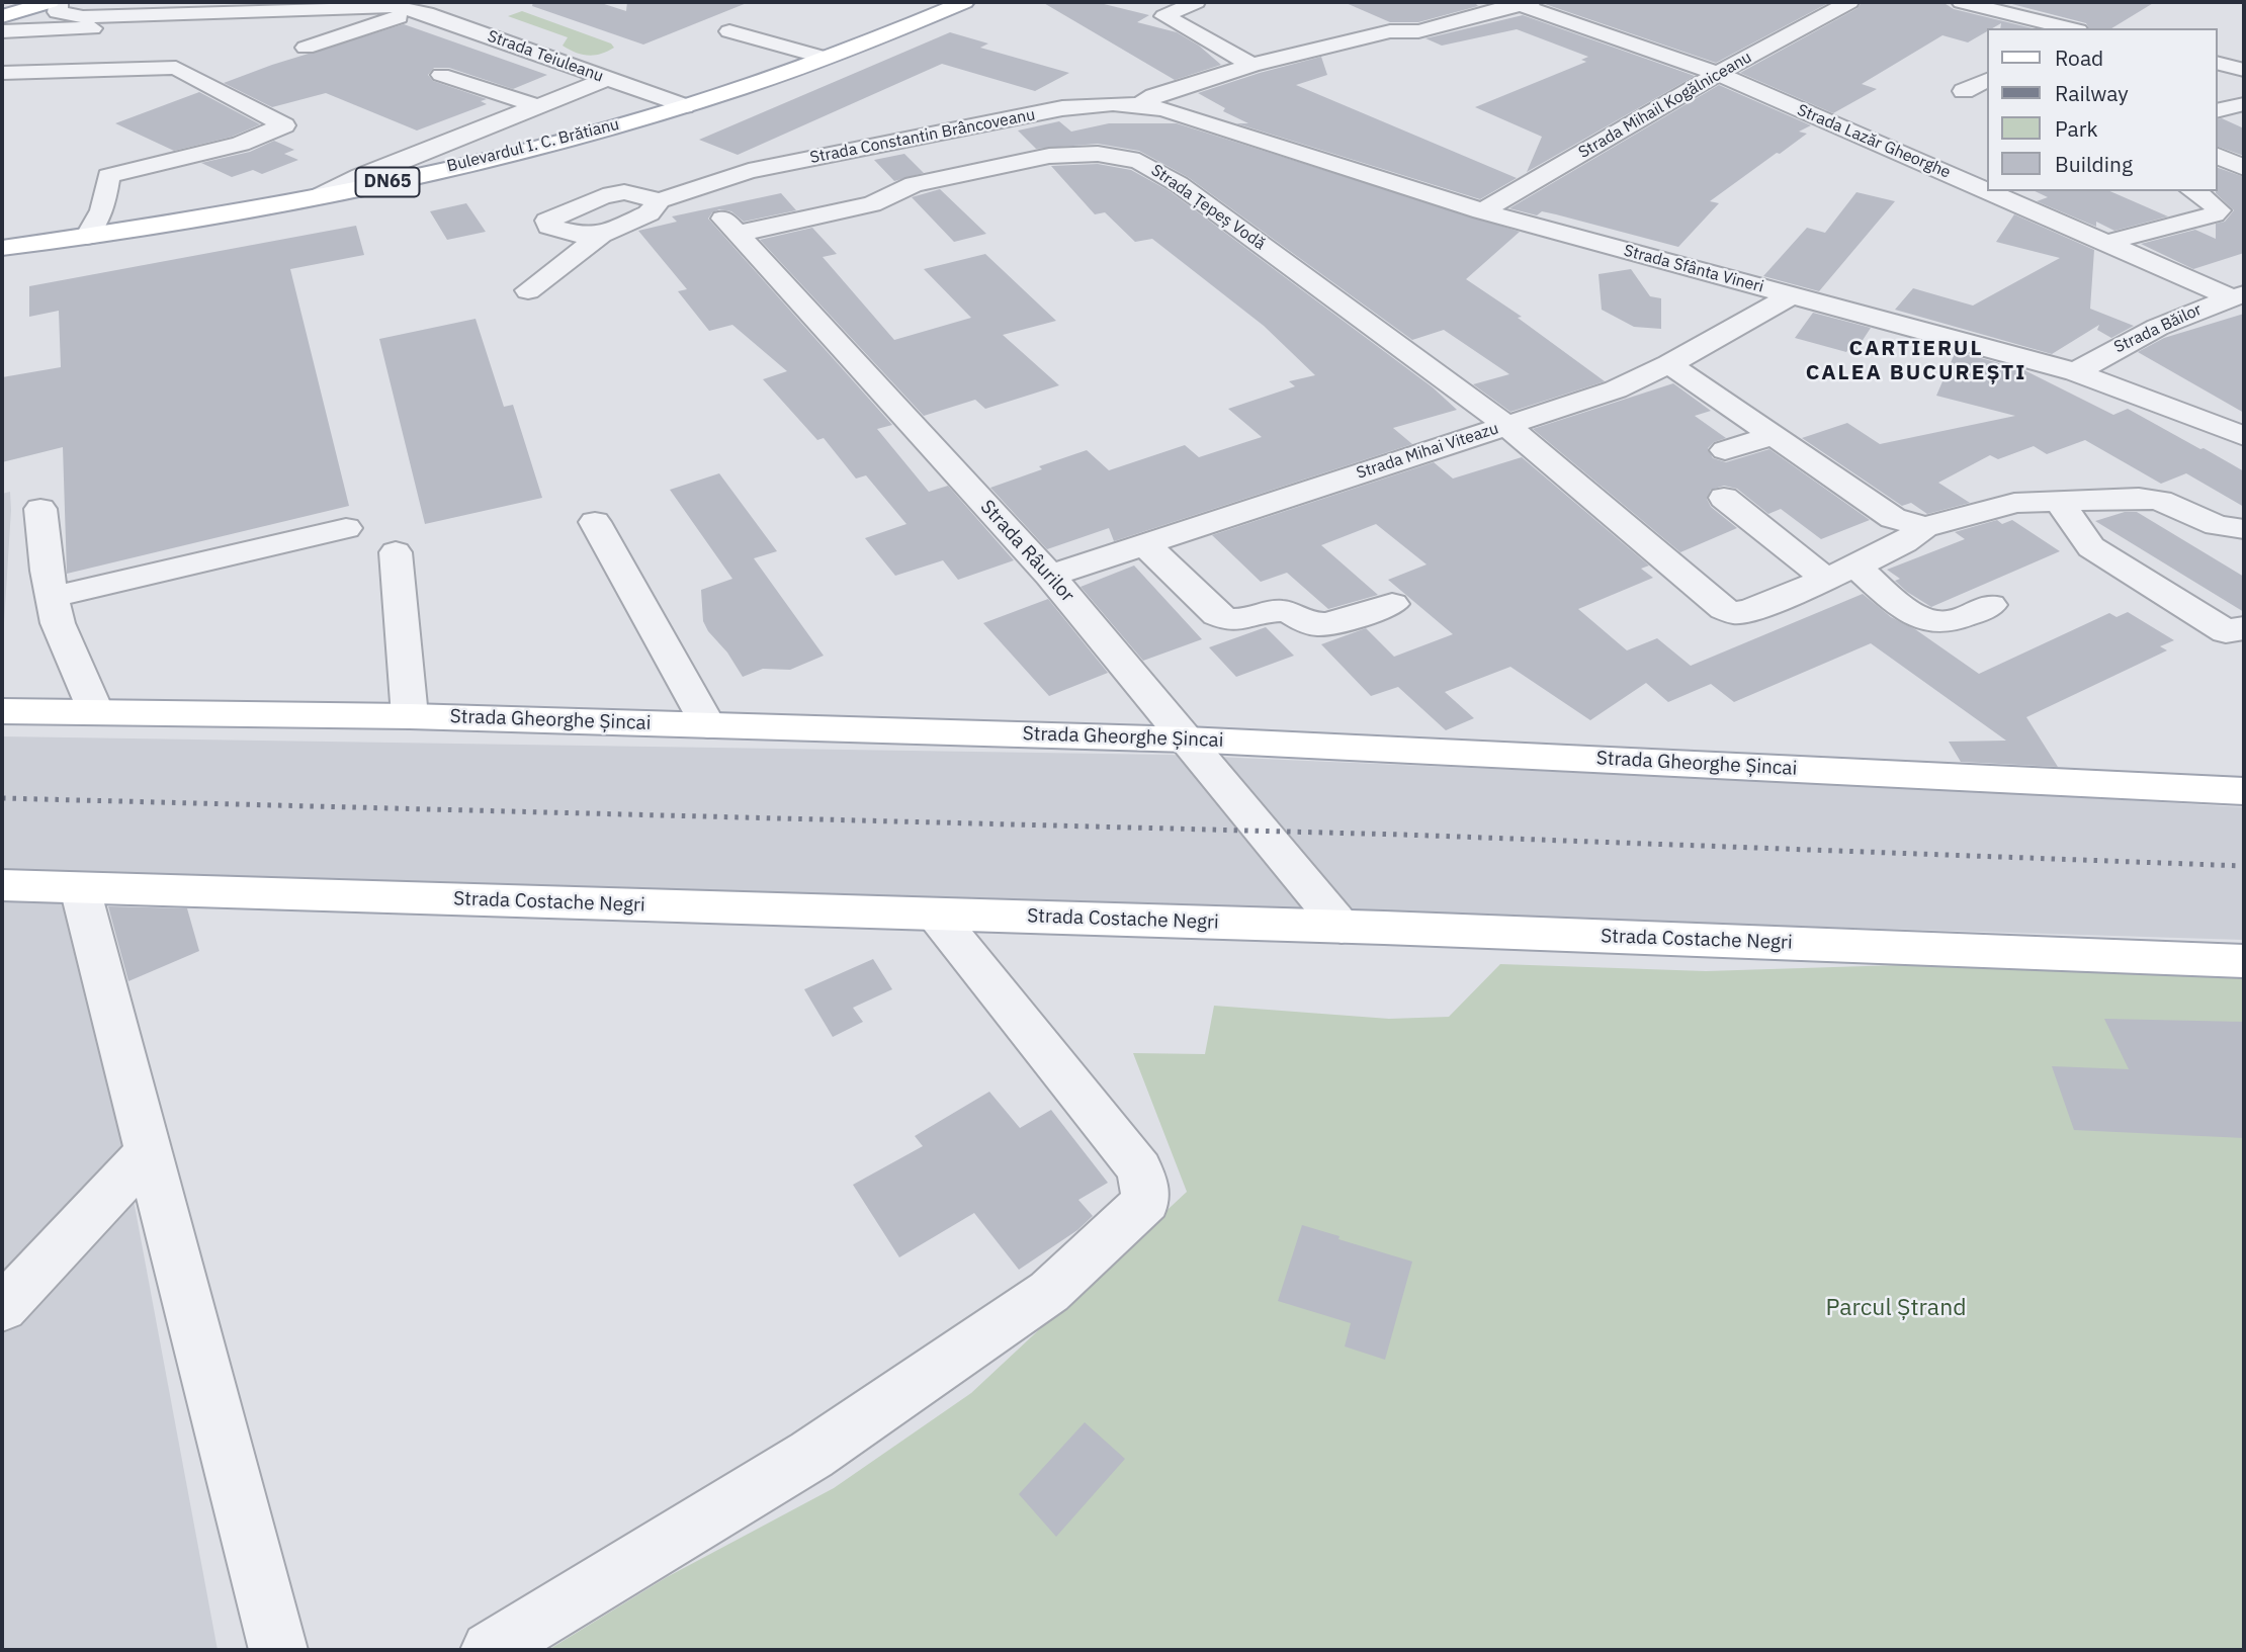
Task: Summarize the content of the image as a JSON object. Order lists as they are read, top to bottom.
{
  "streets": {
    "main road": [
      "Bulevardul I. C. Brătianu",
      "DN65",
      "Strada Gheorghe Șincai",
      "Strada Costache Negri"
    ],
    "street": [
      "Strada Teiuleanu",
      "Strada Mihail Kogălniceanu",
      "Strada Constantin Brâncoveanu",
      "Strada Lazăr Gheorghe",
      "Strada Țepeș Vodă",
      "Strada Sfânta Vineri",
      "Strada Băilor",
      "Strada Mihai Viteazu",
      "Strada Râurilor"
    ]
  },
  "crossings": [
    ["Strada Teiuleanu", "Bulevardul I. C. Brătianu"],
    ["Strada Mihail Kogălniceanu", "Strada Lazăr Gheorghe"],
    ["Strada Mihail Kogălniceanu", "Strada Sfânta Vineri"],
    ["Strada Constantin Brâncoveanu", "Strada Sfânta Vineri"],
    ["Strada Constantin Brâncoveanu", "Strada Râurilor"],
    ["Strada Lazăr Gheorghe", "Strada Băilor"],
    ["Strada Țepeș Vodă", "Strada Mihai Viteazu"],
    ["Strada Țepeș Vodă", "Strada Râurilor"],
    ["Strada Sfânta Vineri", "Strada Băilor"],
    ["Strada Sfânta Vineri", "Strada Mihai Viteazu"],
    ["Strada Mihai Viteazu", "Strada Râurilor"],
    ["Strada Râurilor", "Strada Gheorghe Șincai"],
    ["Strada Râurilor", "Strada Costache Negri"]
  ],
  "districts": ["CARTIERUL CALEA BUCUREȘTI"],
  "parks": ["Parcul Ștrand"],
  "legend": [
    "Road",
    "Railway",
    "Park",
    "Building"
  ]
}
